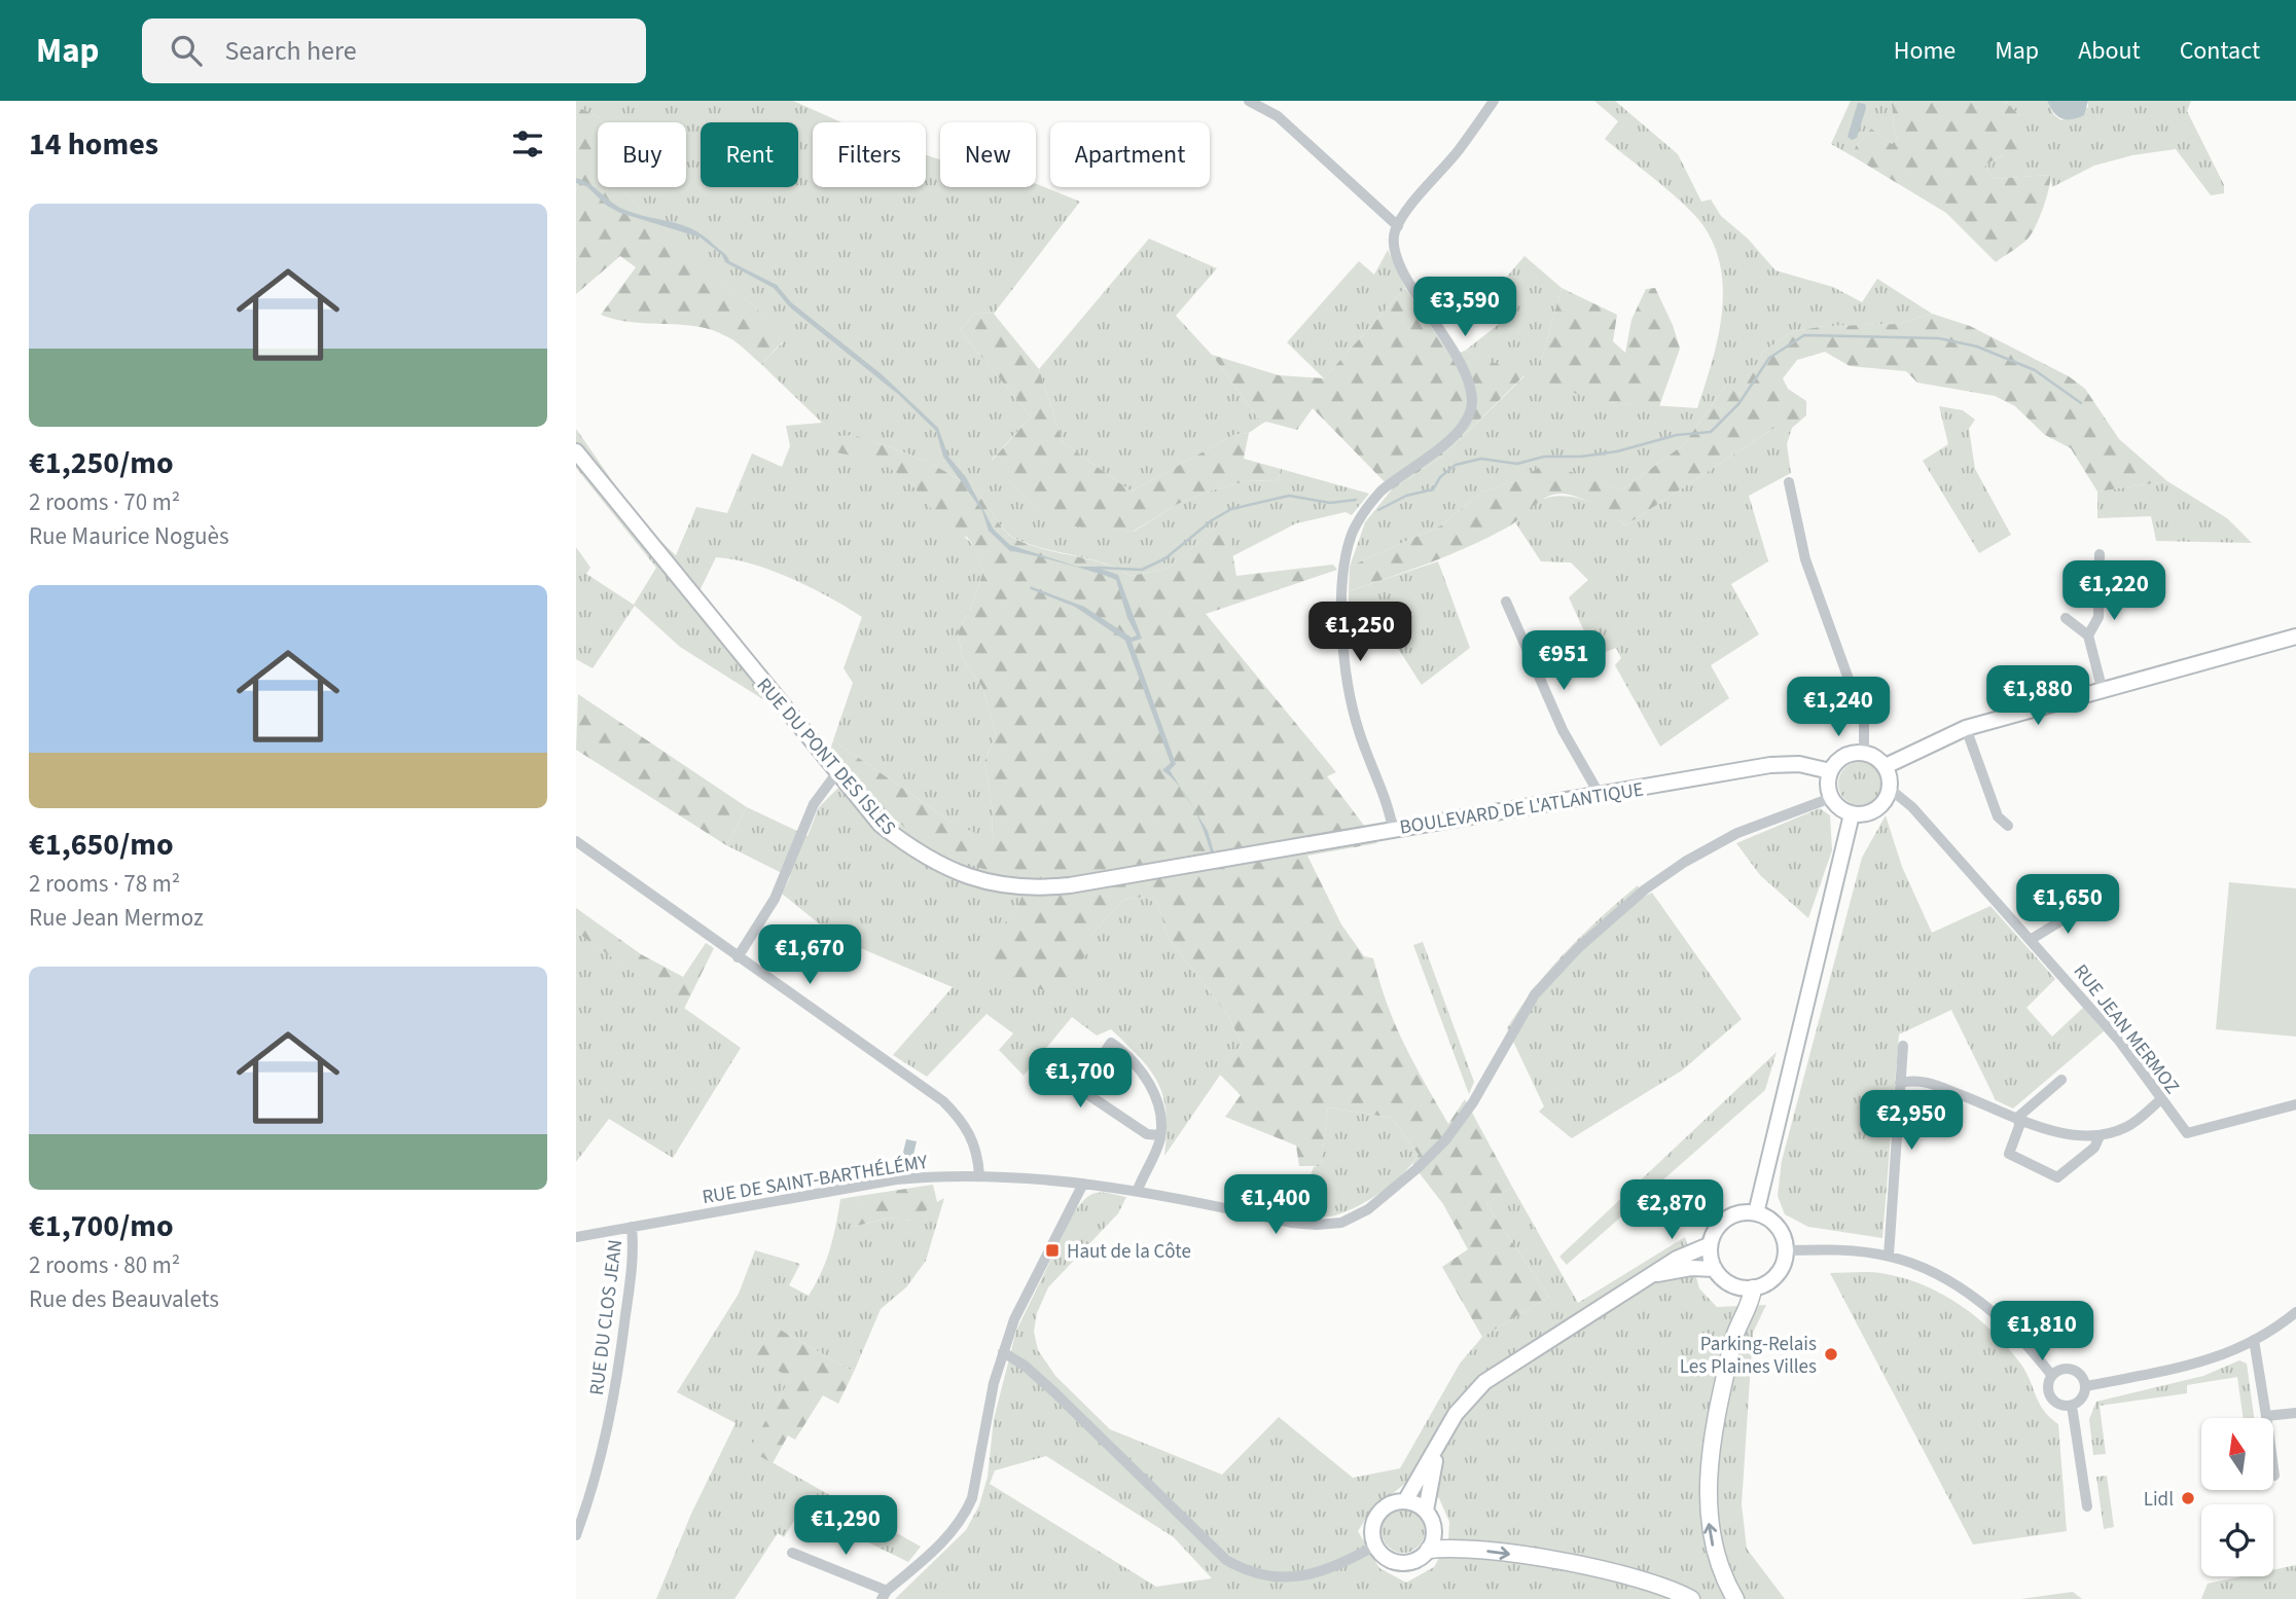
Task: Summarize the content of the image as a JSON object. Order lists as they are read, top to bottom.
{
  "streets": {
    "main road": ["RUE DU PONT DES ISLES", "BOULEVARD DE L'ATLANTIQUE"],
    "street": ["RUE JEAN MERMOZ", "RUE DE SAINT-BARTHÉLÉMY", "RUE DU CLOS JEAN"]
  },
  "crossings": [
    ["RUE DU PONT DES ISLES", "BOULEVARD DE L'ATLANTIQUE"],
    ["BOULEVARD DE L'ATLANTIQUE", "RUE JEAN MERMOZ"],
    ["BOULEVARD DE L'ATLANTIQUE", "RUE DE SAINT-BARTHÉLÉMY"],
    ["RUE JEAN MERMOZ", "RUE DE SAINT-BARTHÉLÉMY"],
    ["RUE DE SAINT-BARTHÉLÉMY", "RUE DU CLOS JEAN"]
  ],
  "places": {
    "transit": ["Haut de la Côte"],
    "other": ["Parking-Relais Les Plaines Villes", "Lidl"]
  },
  "north": "top",
  "page": {
    "header": "Map",
    "search": "Search here",
    "nav": [
      "Home",
      "Map",
      "About",
      "Contact"
    ],
    "heading": "14 homes",
    "chip": [
      "Buy",
      "Rent",
      "Filters",
      "New",
      "Apartment"
    ],
    "list": [
      {
        "name": "€1,250/mo",
        "note": "2 rooms · 70 m² · Rue Maurice Noguès"
      },
      {
        "name": "€1,650/mo",
        "note": "2 rooms · 78 m² · Rue Jean Mermoz"
      },
      {
        "name": "€1,700/mo",
        "note": "2 rooms · 80 m² · Rue des Beauvalets"
      }
    ],
    "price": [
      "€3,590",
      "€1,220",
      "€1,250",
      "€951",
      "€1,880",
      "€1,240",
      "€1,650",
      "€1,670",
      "€1,700",
      "€2,950",
      "€1,400",
      "€2,870",
      "€1,810",
      "€1,290"
    ]
  }
}
